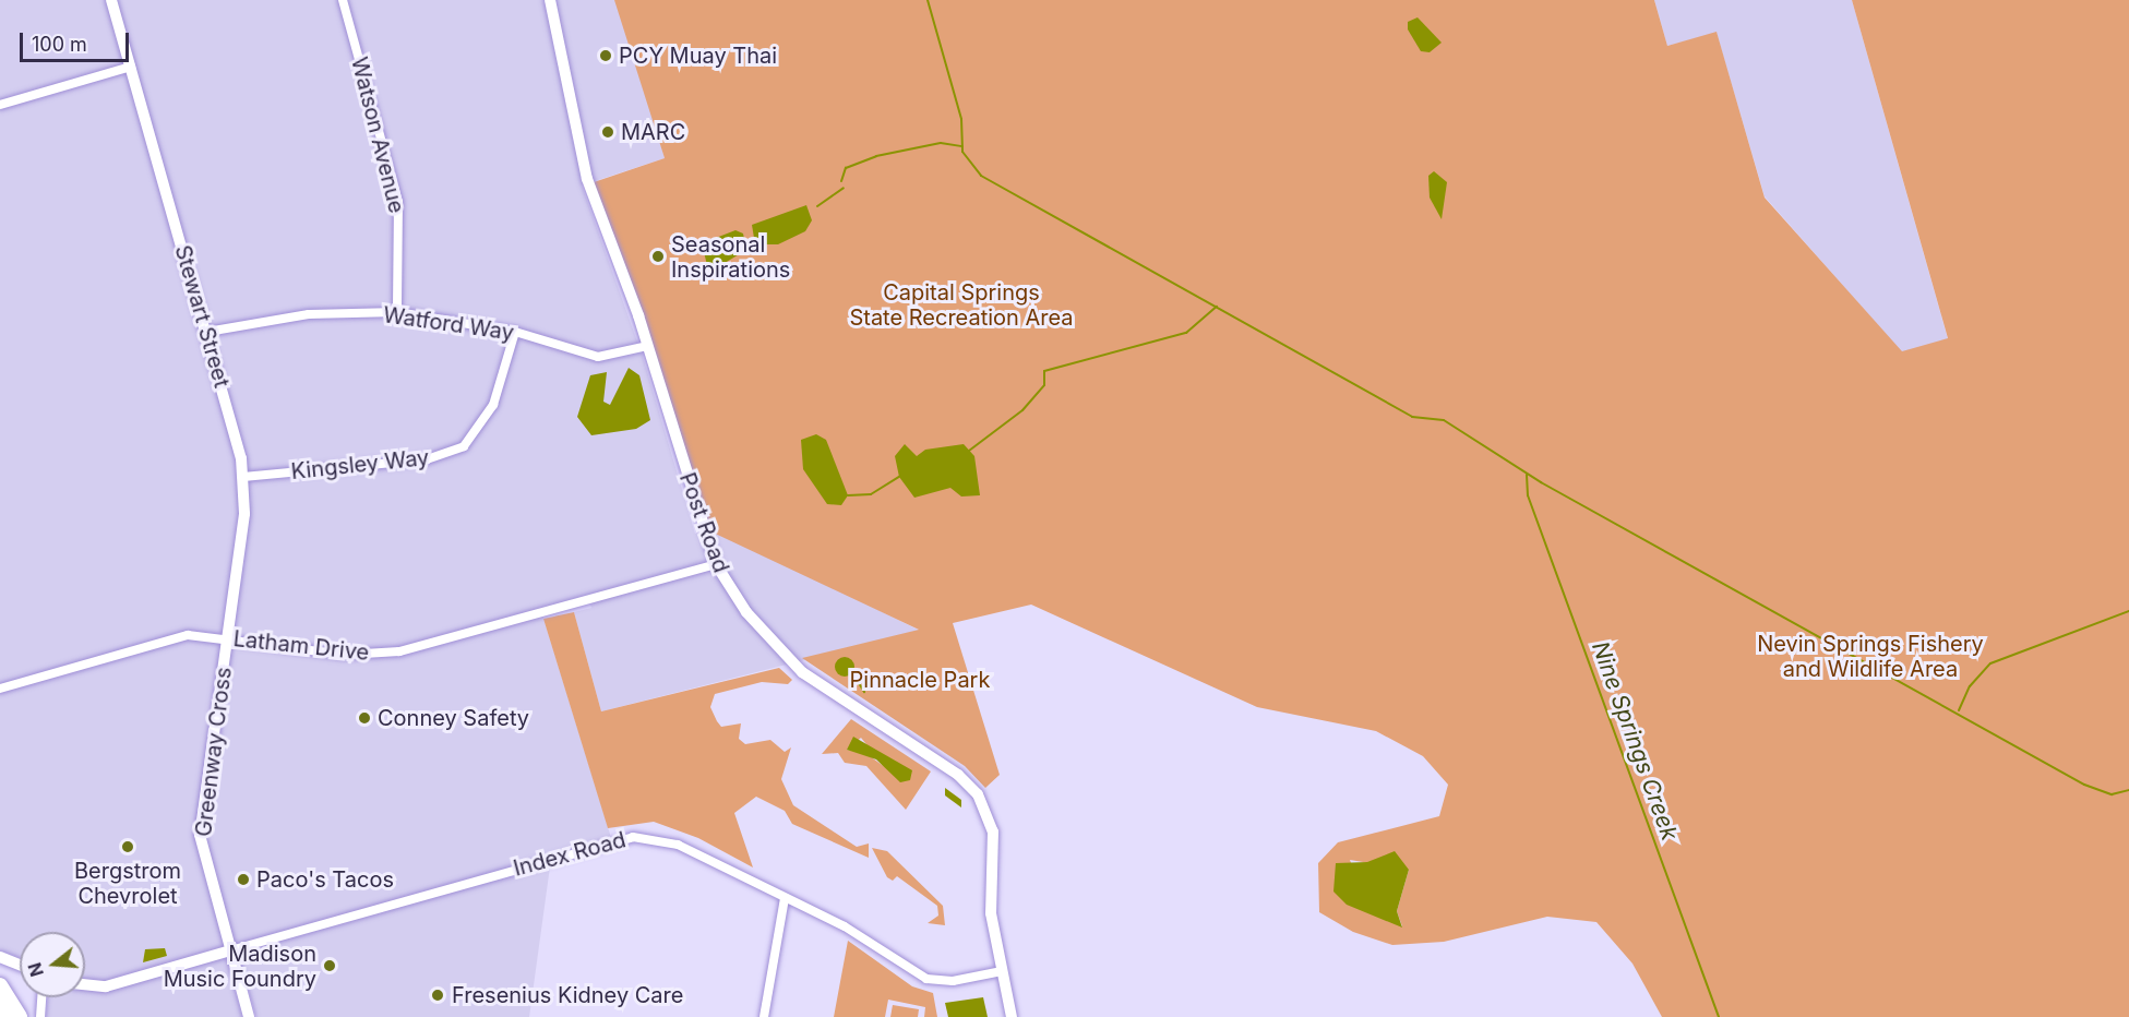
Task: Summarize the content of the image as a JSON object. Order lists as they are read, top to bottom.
{
  "streets": {
    "street": [
      "Watson Avenue",
      "Stewart Street",
      "Watford Way",
      "Kingsley Way",
      "Post Road",
      "Latham Drive",
      "Greenway Cross",
      "Index Road"
    ]
  },
  "crossings": [
    ["Watson Avenue", "Watford Way"],
    ["Stewart Street", "Watford Way"],
    ["Stewart Street", "Kingsley Way"],
    ["Stewart Street", "Latham Drive"],
    ["Stewart Street", "Greenway Cross"],
    ["Watford Way", "Kingsley Way"],
    ["Watford Way", "Post Road"],
    ["Post Road", "Latham Drive"],
    ["Post Road", "Index Road"],
    ["Latham Drive", "Greenway Cross"],
    ["Greenway Cross", "Index Road"]
  ],
  "water": ["Nine Springs Creek"],
  "parks": ["Capital Springs State Recreation Area", "Nevin Springs Fishery and Wildlife Area", "Pinnacle Park"],
  "places": [
    "PCY Muay Thai",
    "MARC",
    "Seasonal Inspirations",
    "Conney Safety",
    "Bergstrom Chevrolet",
    "Paco's Tacos",
    "Madison Music Foundry",
    "Fresenius Kidney Care"
  ],
  "scale_bar": "100 m",
  "north": "left"
}
